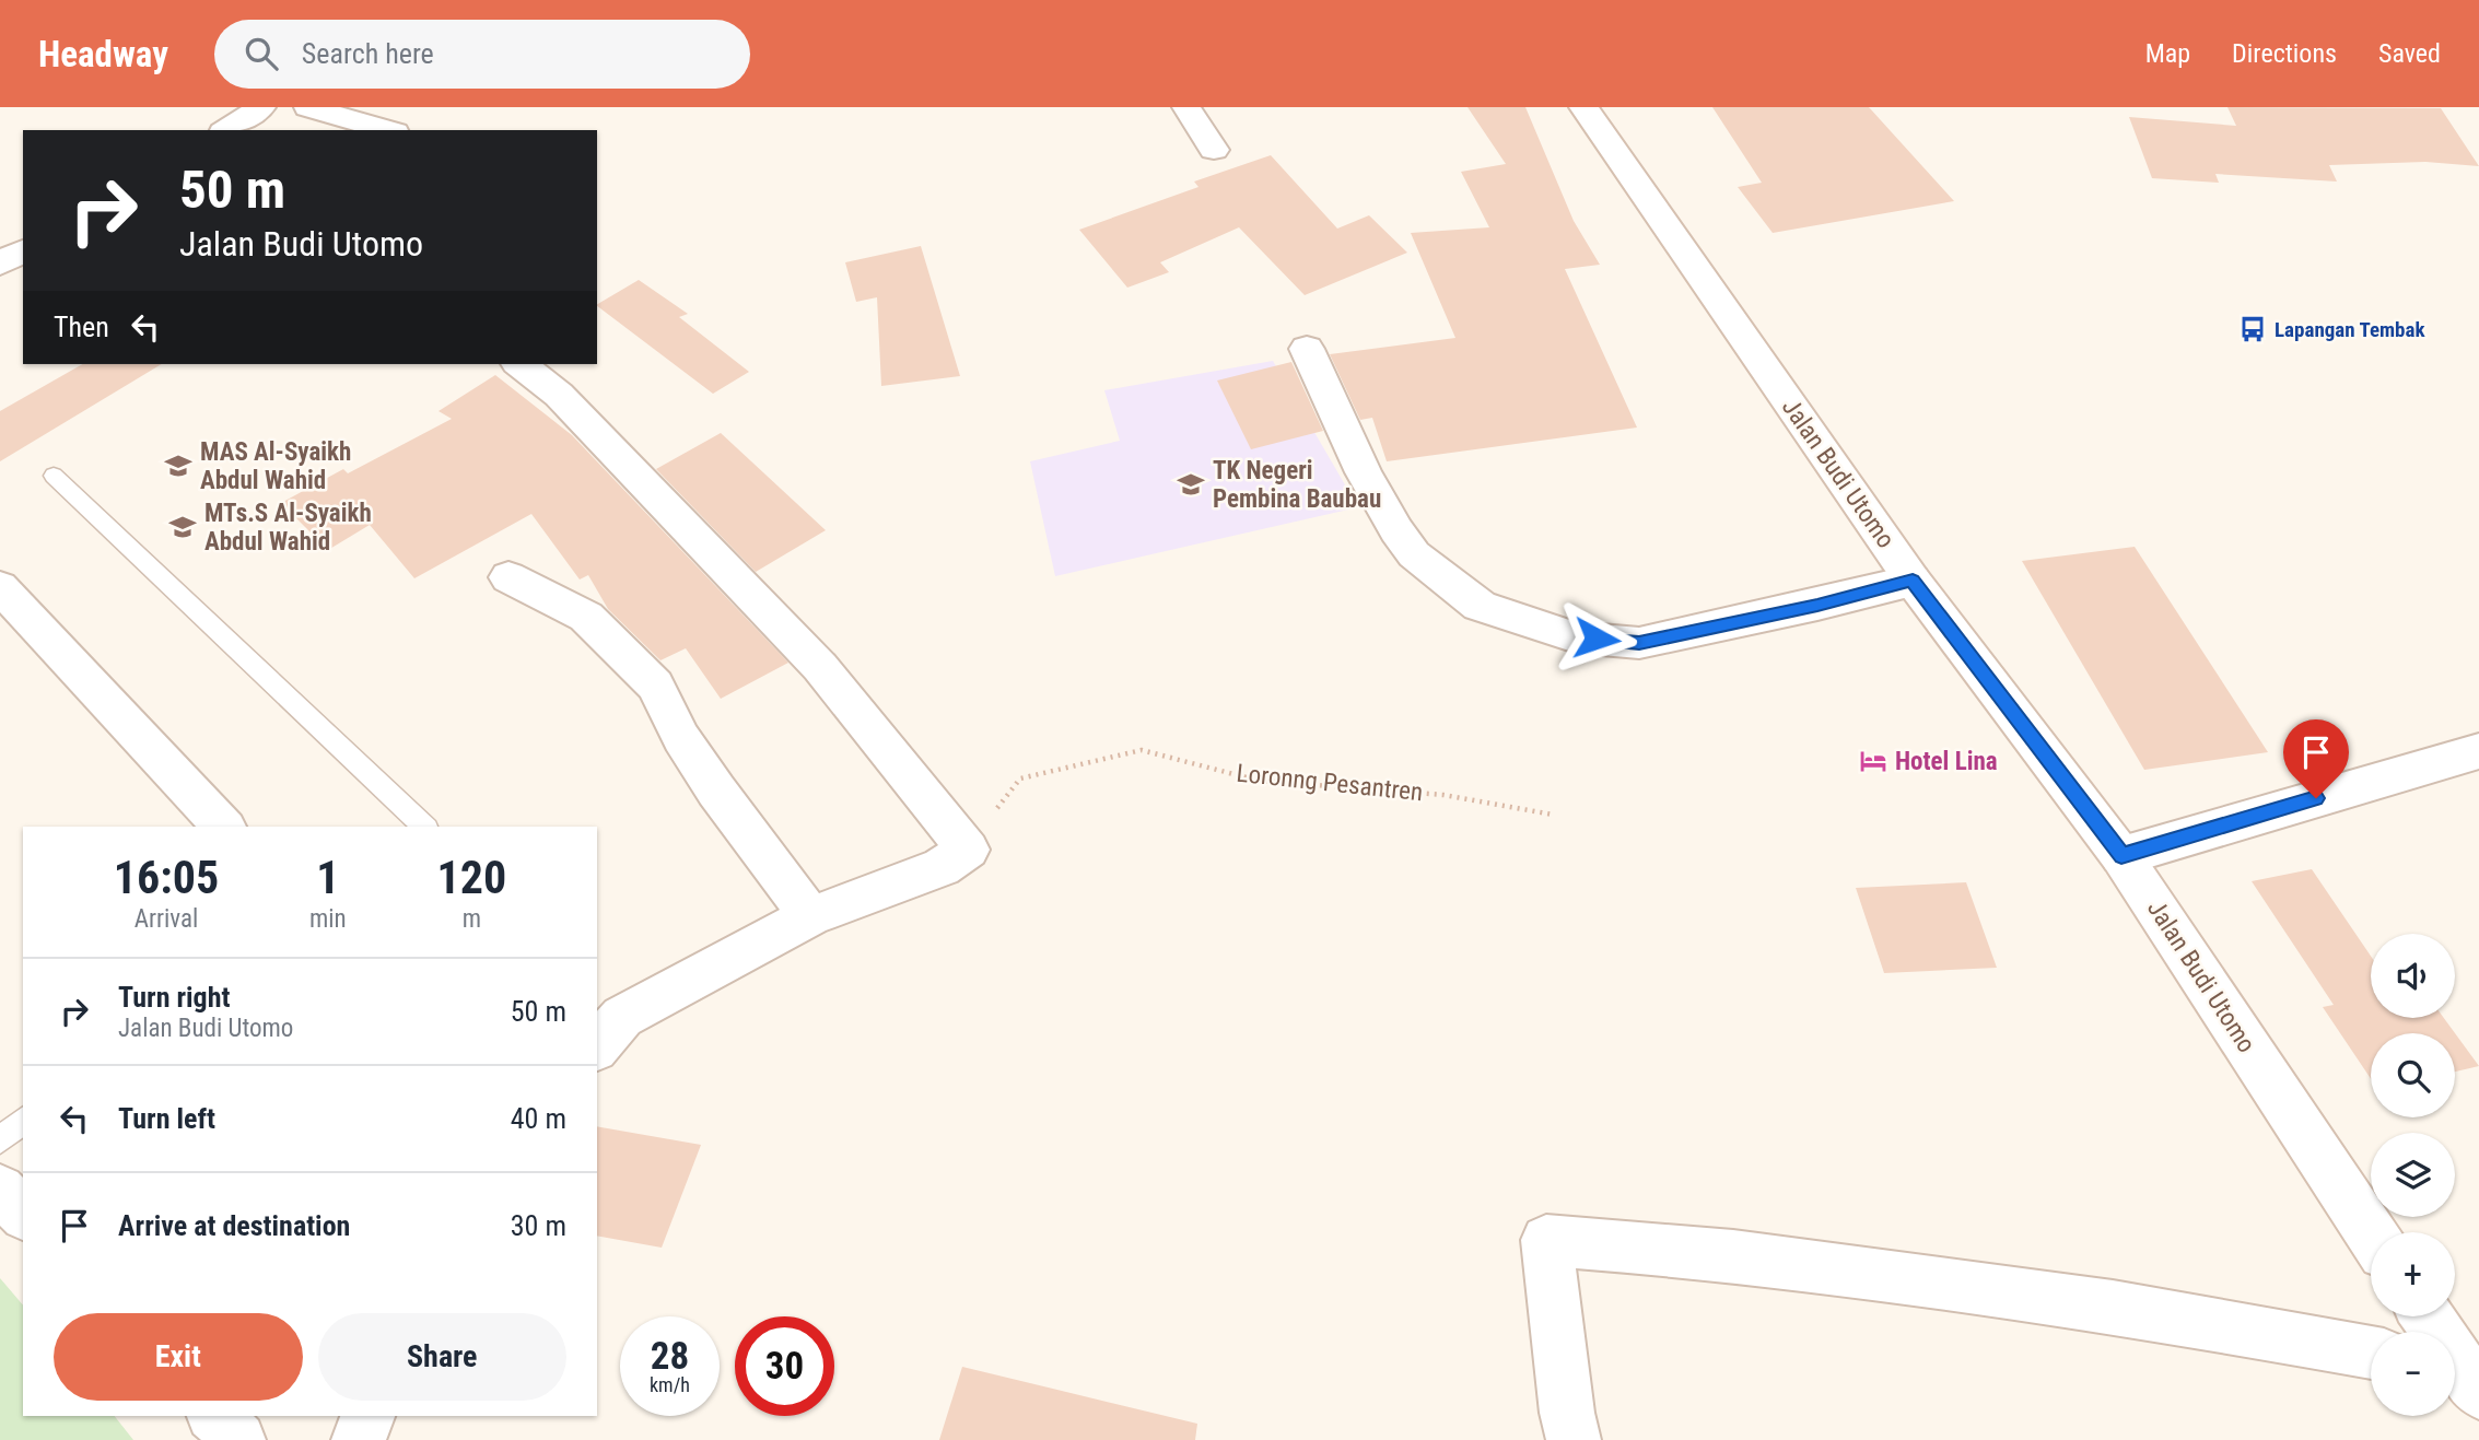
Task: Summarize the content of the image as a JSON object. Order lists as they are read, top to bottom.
{
  "streets": {
    "street": ["Jalan Budi Utomo"],
    "path": ["Loronng Pesantren"]
  },
  "places": {
    "bus stop": ["Lapangan Tembak"],
    "school or university": ["MAS Al-Syaikh Abdul Wahid", "TK Negeri Pembina Baubau", "MTs.S Al-Syaikh Abdul Wahid"],
    "hotel": ["Hotel Lina"]
  },
  "page": {
    "header": "Headway",
    "search": "Search here",
    "nav": ["Map", "Directions", "Saved"],
    "turn": ["50 m", "Jalan Budi Utomo"],
    "then": "Then",
    "eta": [
      "16:05",
      "Arrival",
      "1",
      "min",
      "120",
      "m"
    ],
    "map_buttons": ["+", "−"],
    "list": [
      {
        "name": "Turn right",
        "note": "Jalan Budi Utomo",
        "value": "50 m"
      },
      {
        "name": "Turn left",
        "value": "40 m"
      },
      {
        "name": "Arrive at destination",
        "value": "30 m"
      }
    ],
    "buttons": ["Exit", "Share"],
    "speed": "28 km/h",
    "limit": "30"
  }
}
